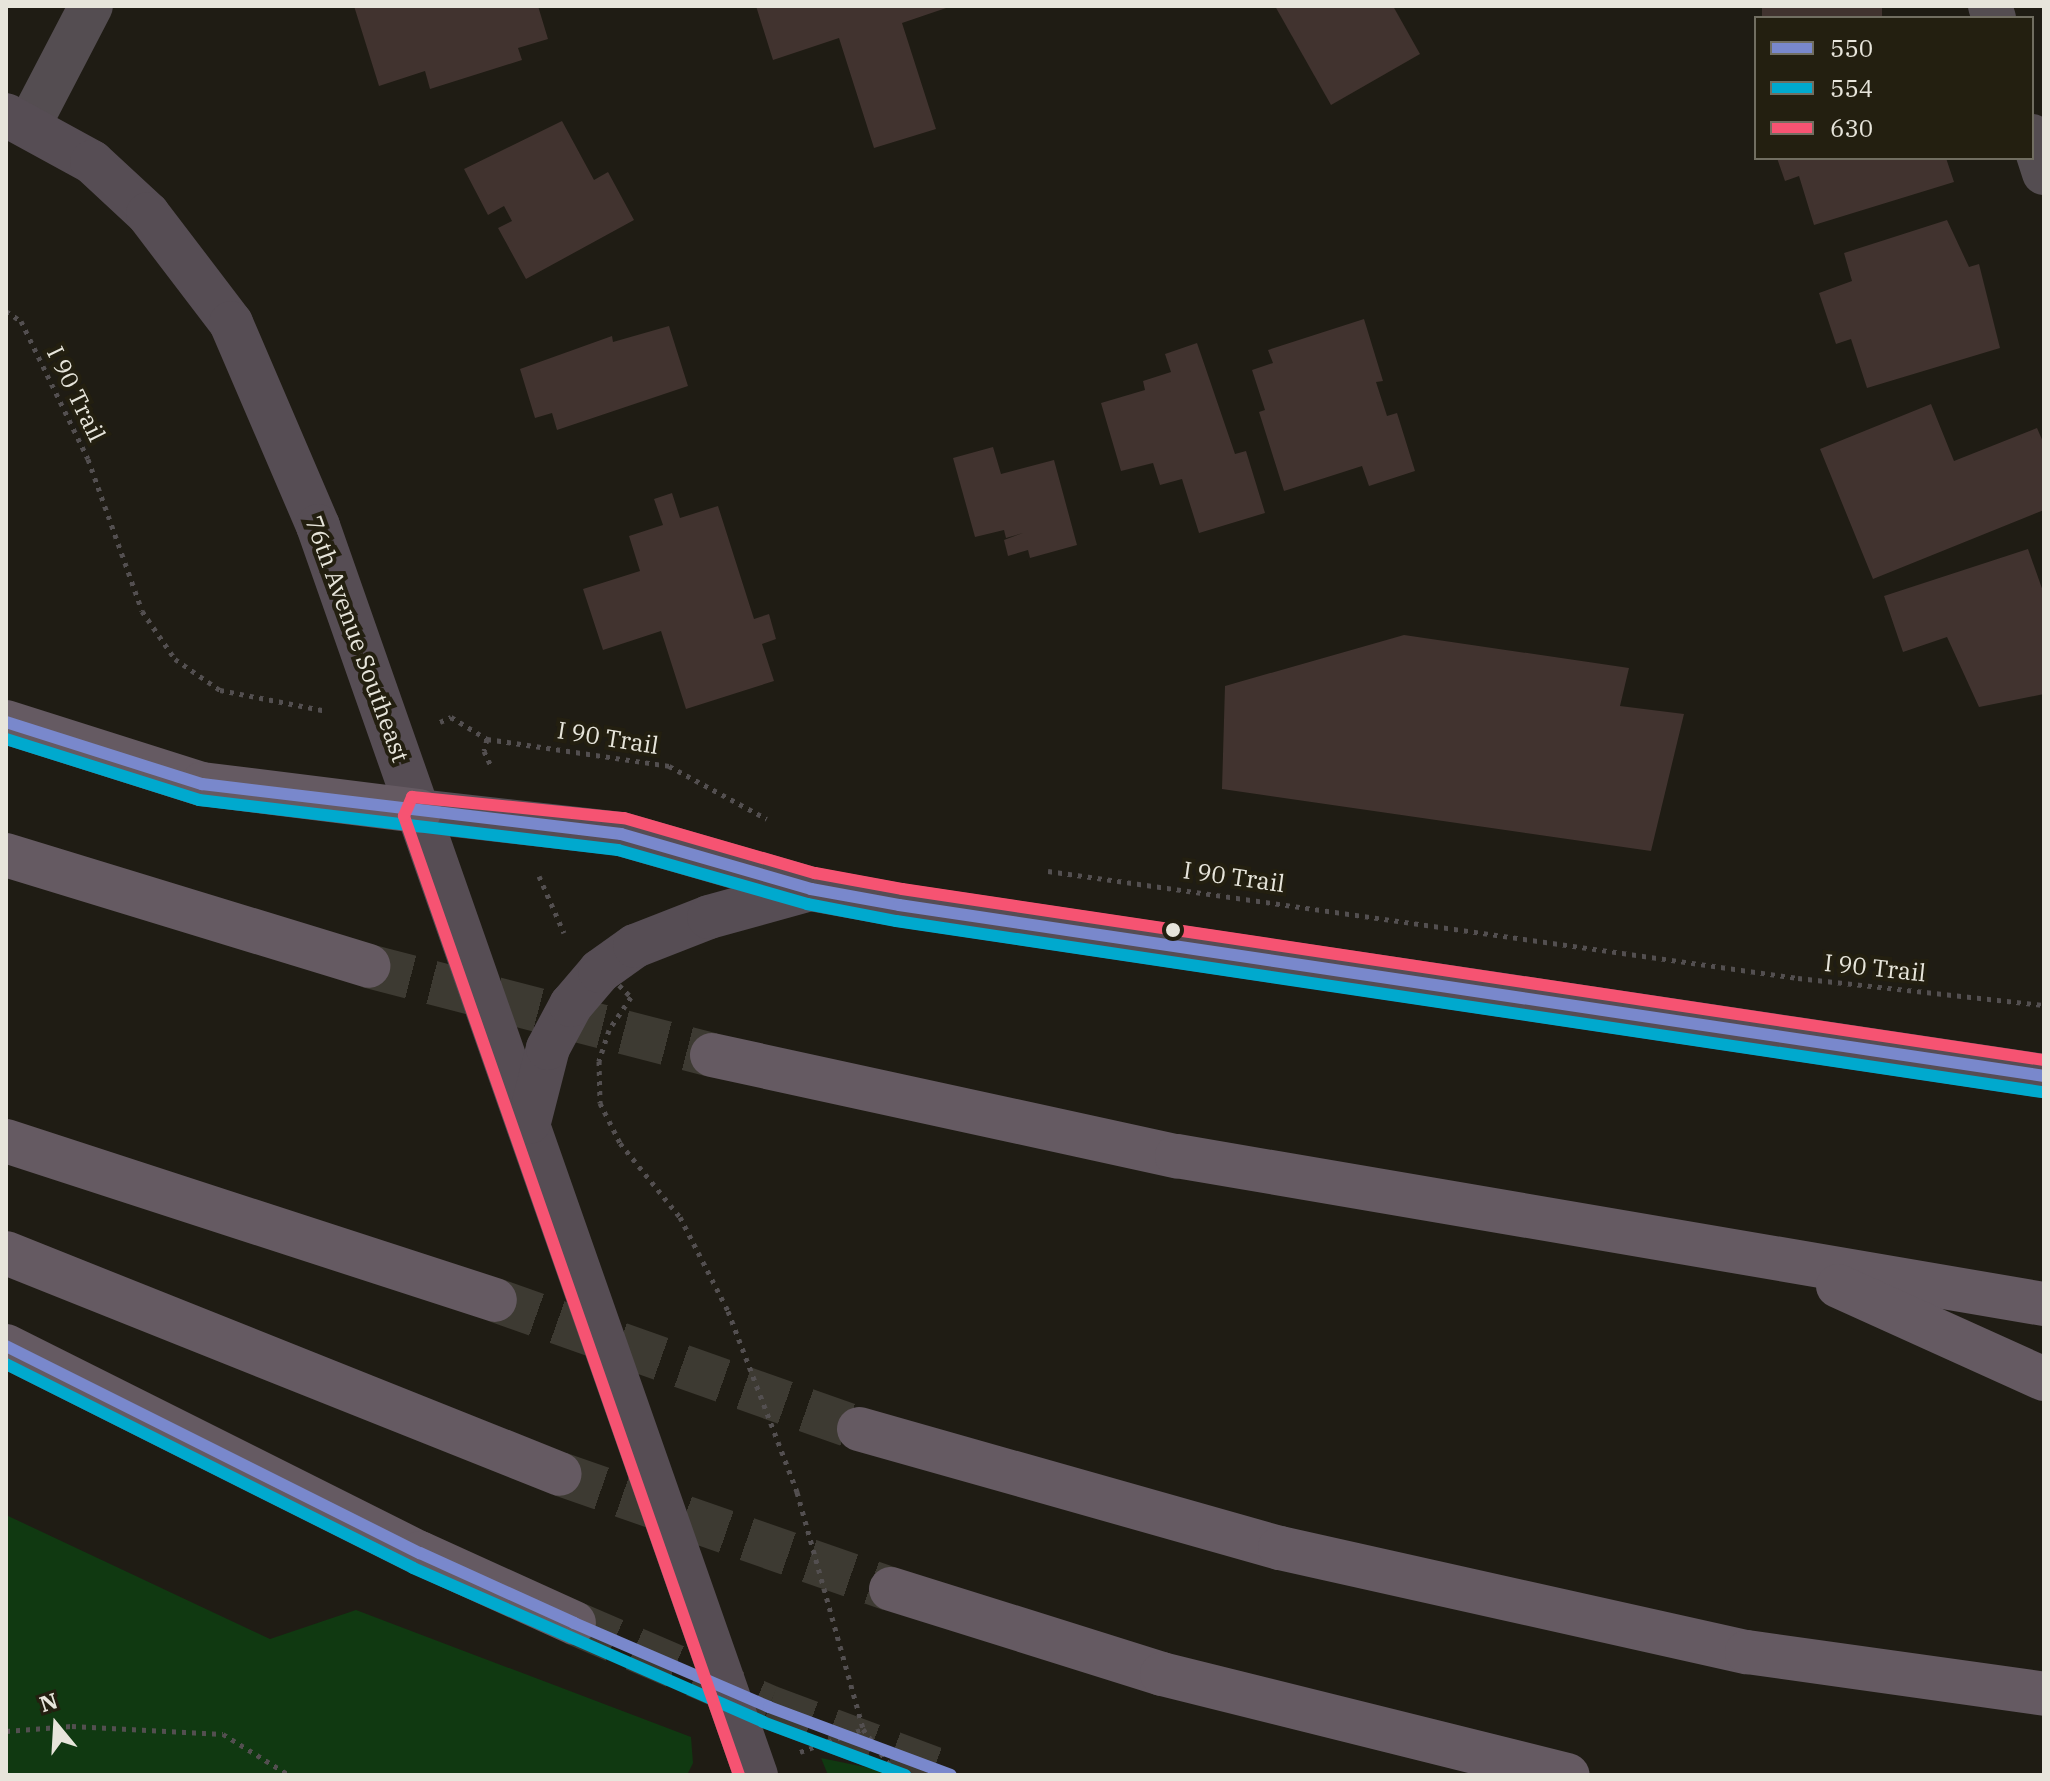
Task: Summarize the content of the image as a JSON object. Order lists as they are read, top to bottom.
{
  "streets": {
    "street": ["76th Avenue Southeast"],
    "path": ["I 90 Trail"]
  },
  "lines": ["transit line 550", "transit line 554", "transit line 630"],
  "legend": ["550", "554", "630"],
  "north": "top"
}
